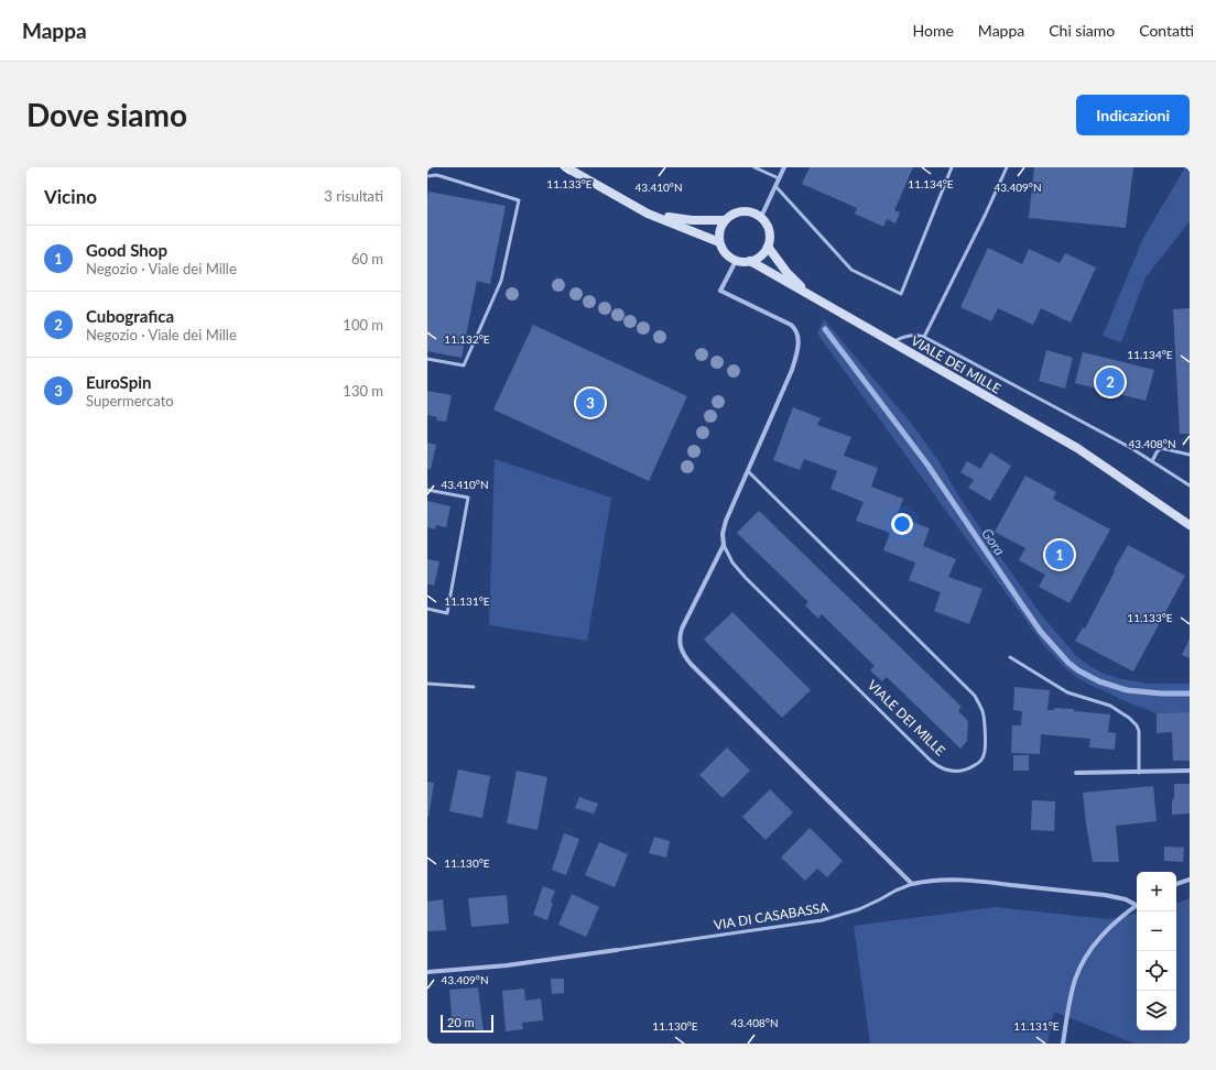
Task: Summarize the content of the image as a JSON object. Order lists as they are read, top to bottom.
{
  "streets": {
    "main road": ["VIALE DEI MILLE"],
    "street": ["VIA DI CASABASSA"]
  },
  "water": ["Gora"],
  "scale_bar": "20 m",
  "page": {
    "header": "Mappa",
    "nav": [
      "Home",
      "Mappa",
      "Chi siamo",
      "Contatti"
    ],
    "buttons": "Indicazioni",
    "title": "Dove siamo",
    "heading": ["Vicino", "3 risultati"],
    "list": [
      {
        "mark": "1",
        "name": "Good Shop",
        "note": "Negozio · Viale dei Mille",
        "value": "60 m"
      },
      {
        "mark": "2",
        "name": "Cubografica",
        "note": "Negozio · Viale dei Mille",
        "value": "100 m"
      },
      {
        "mark": "3",
        "name": "EuroSpin",
        "note": "Supermercato",
        "value": "130 m"
      }
    ],
    "pins": ["2", "3", "1"],
    "map_buttons": ["+", "−"],
    "scale": "20 m"
  },
  "coordinates": [
    "11.133°E",
    "11.134°E",
    "43.410°N",
    "43.409°N",
    "11.132°E",
    "43.408°N",
    "11.131°E",
    "11.130°E"
  ]
}
